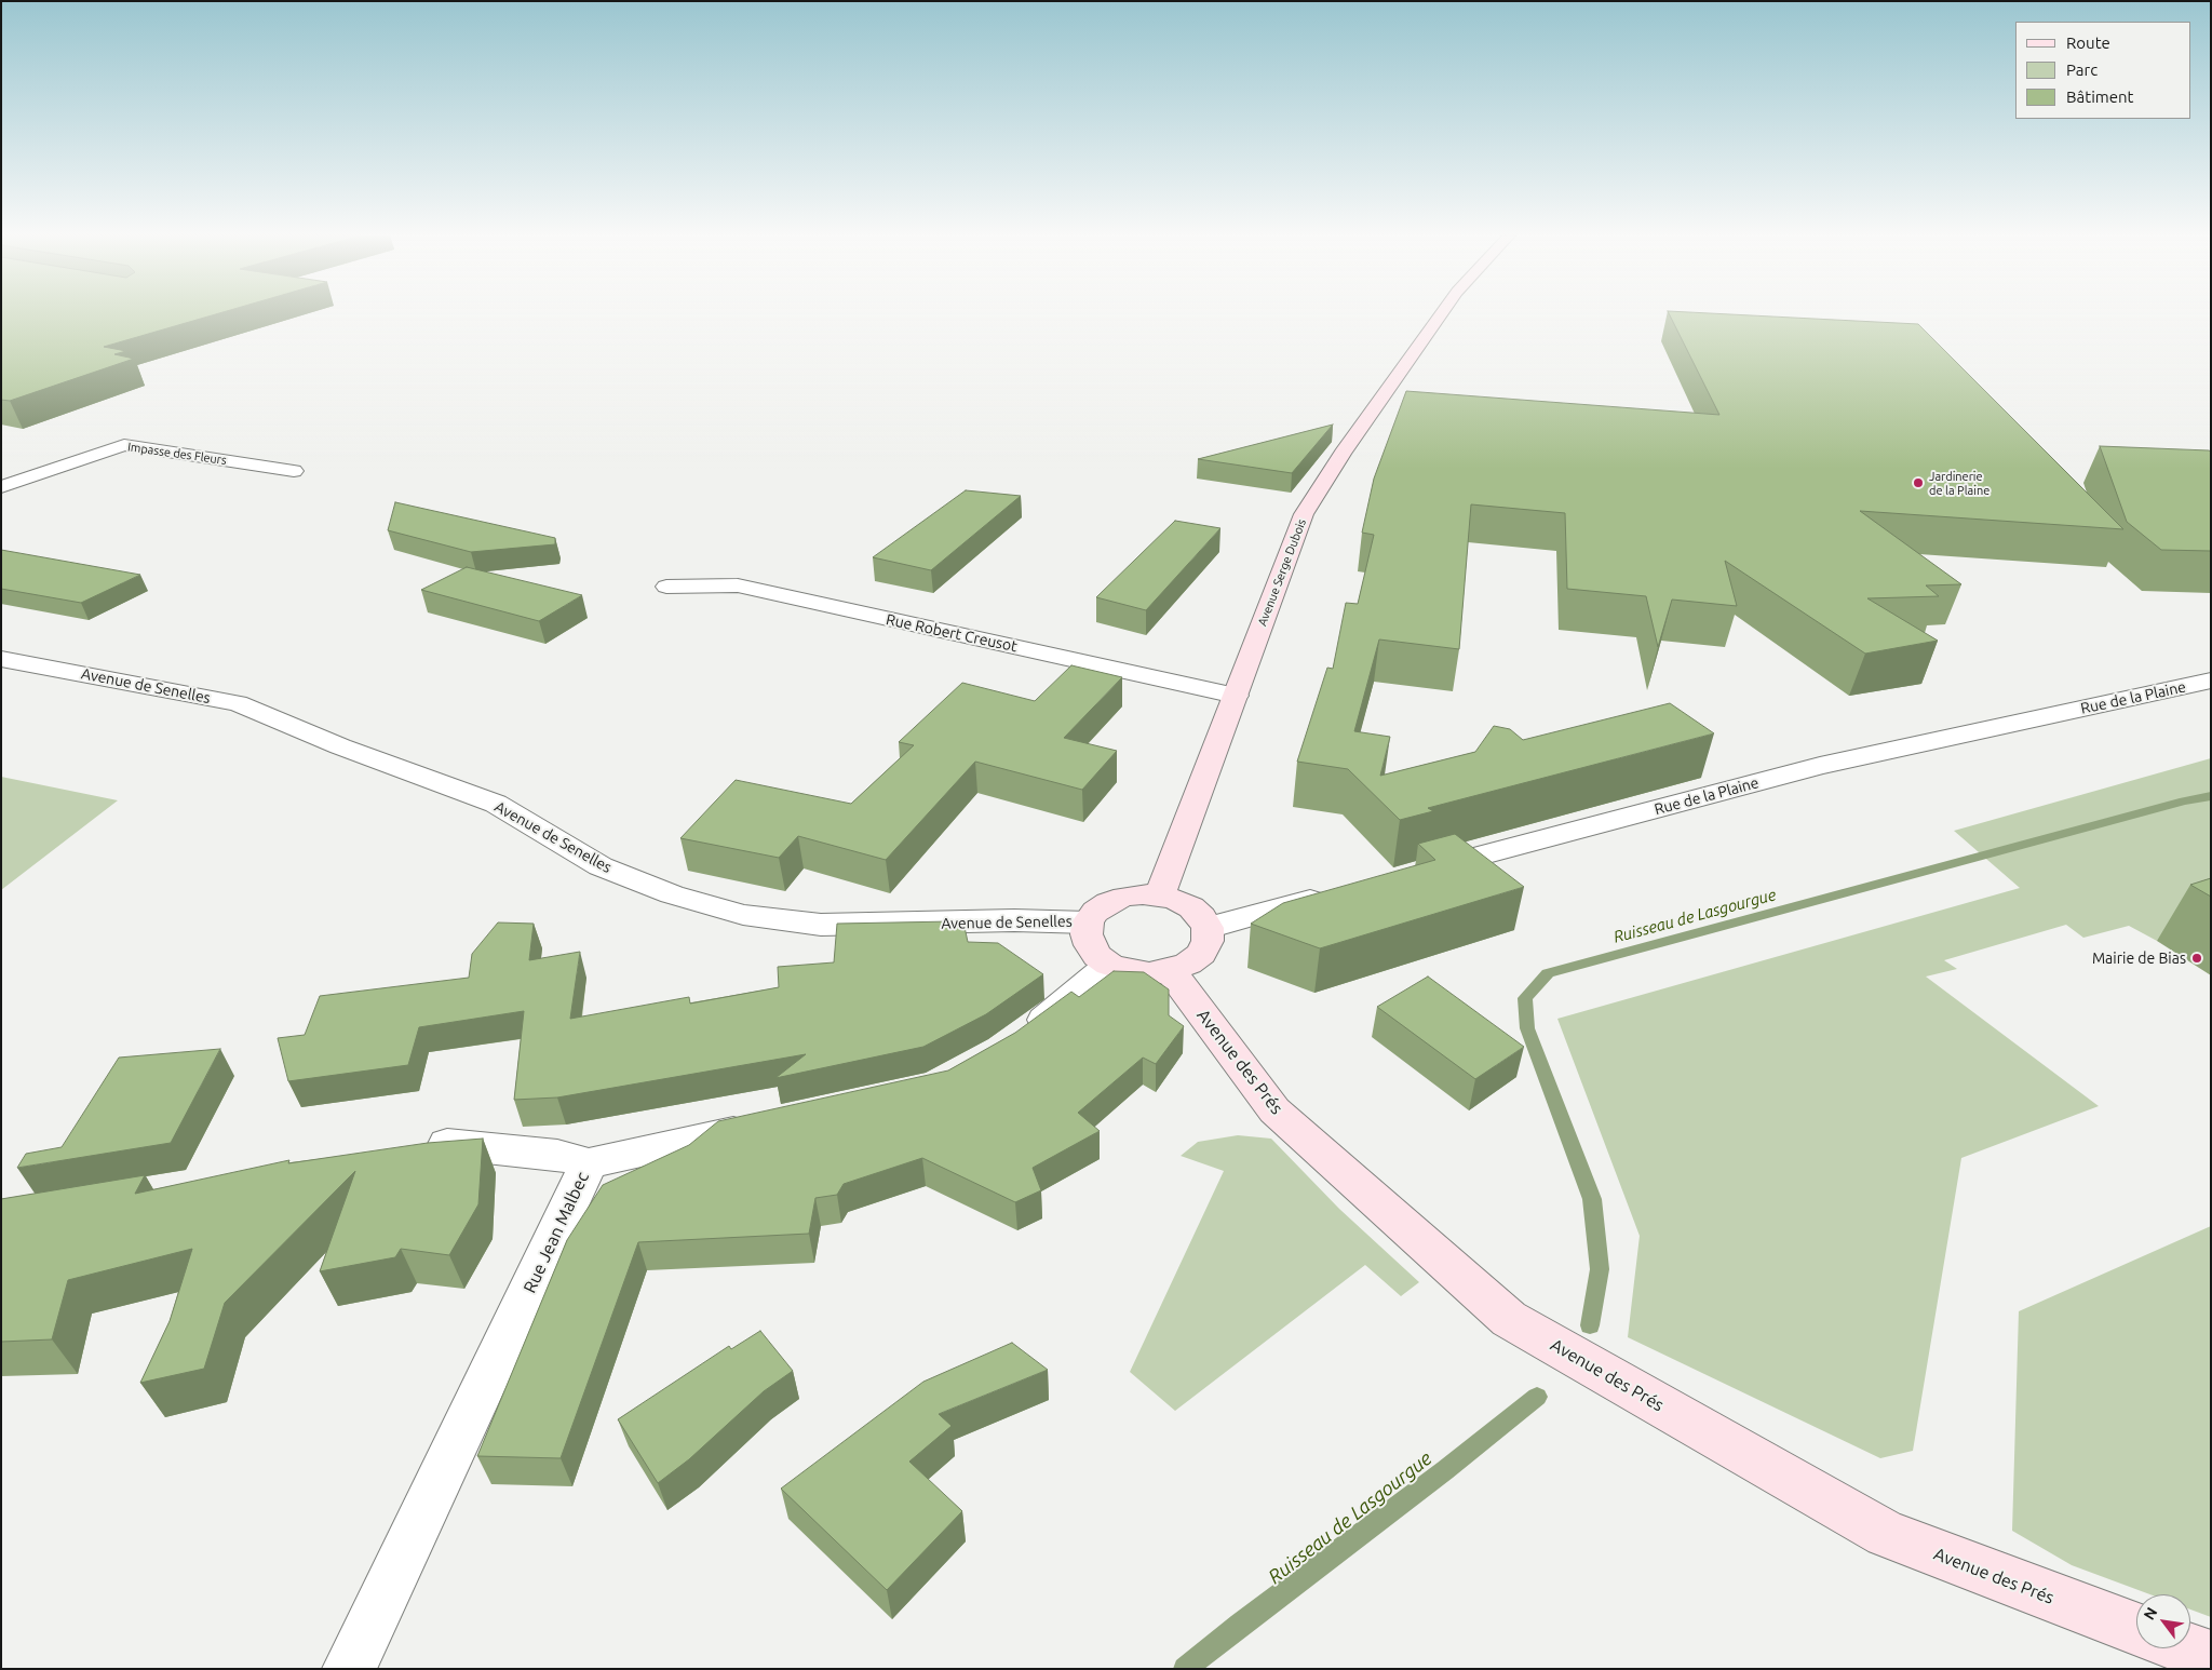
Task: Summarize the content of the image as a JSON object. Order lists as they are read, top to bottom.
{
  "streets": {
    "street": [
      "Impasse des Fleurs",
      "Avenue Serge Dubois",
      "Rue Robert Creusot",
      "Avenue de Senelles",
      "Rue de la Plaine",
      "Avenue des Prés",
      "Rue Jean Malbec"
    ]
  },
  "crossings": [
    ["Avenue Serge Dubois", "Rue Robert Creusot"],
    ["Avenue Serge Dubois", "Avenue de Senelles"],
    ["Avenue Serge Dubois", "Avenue des Prés"],
    ["Avenue de Senelles", "Avenue des Prés"]
  ],
  "water": ["Ruisseau de Lasgourgue"],
  "places": ["Jardinerie de la Plaine", "Mairie de Bias"],
  "legend": ["Route", "Parc", "Bâtiment"],
  "north": "top left"
}
